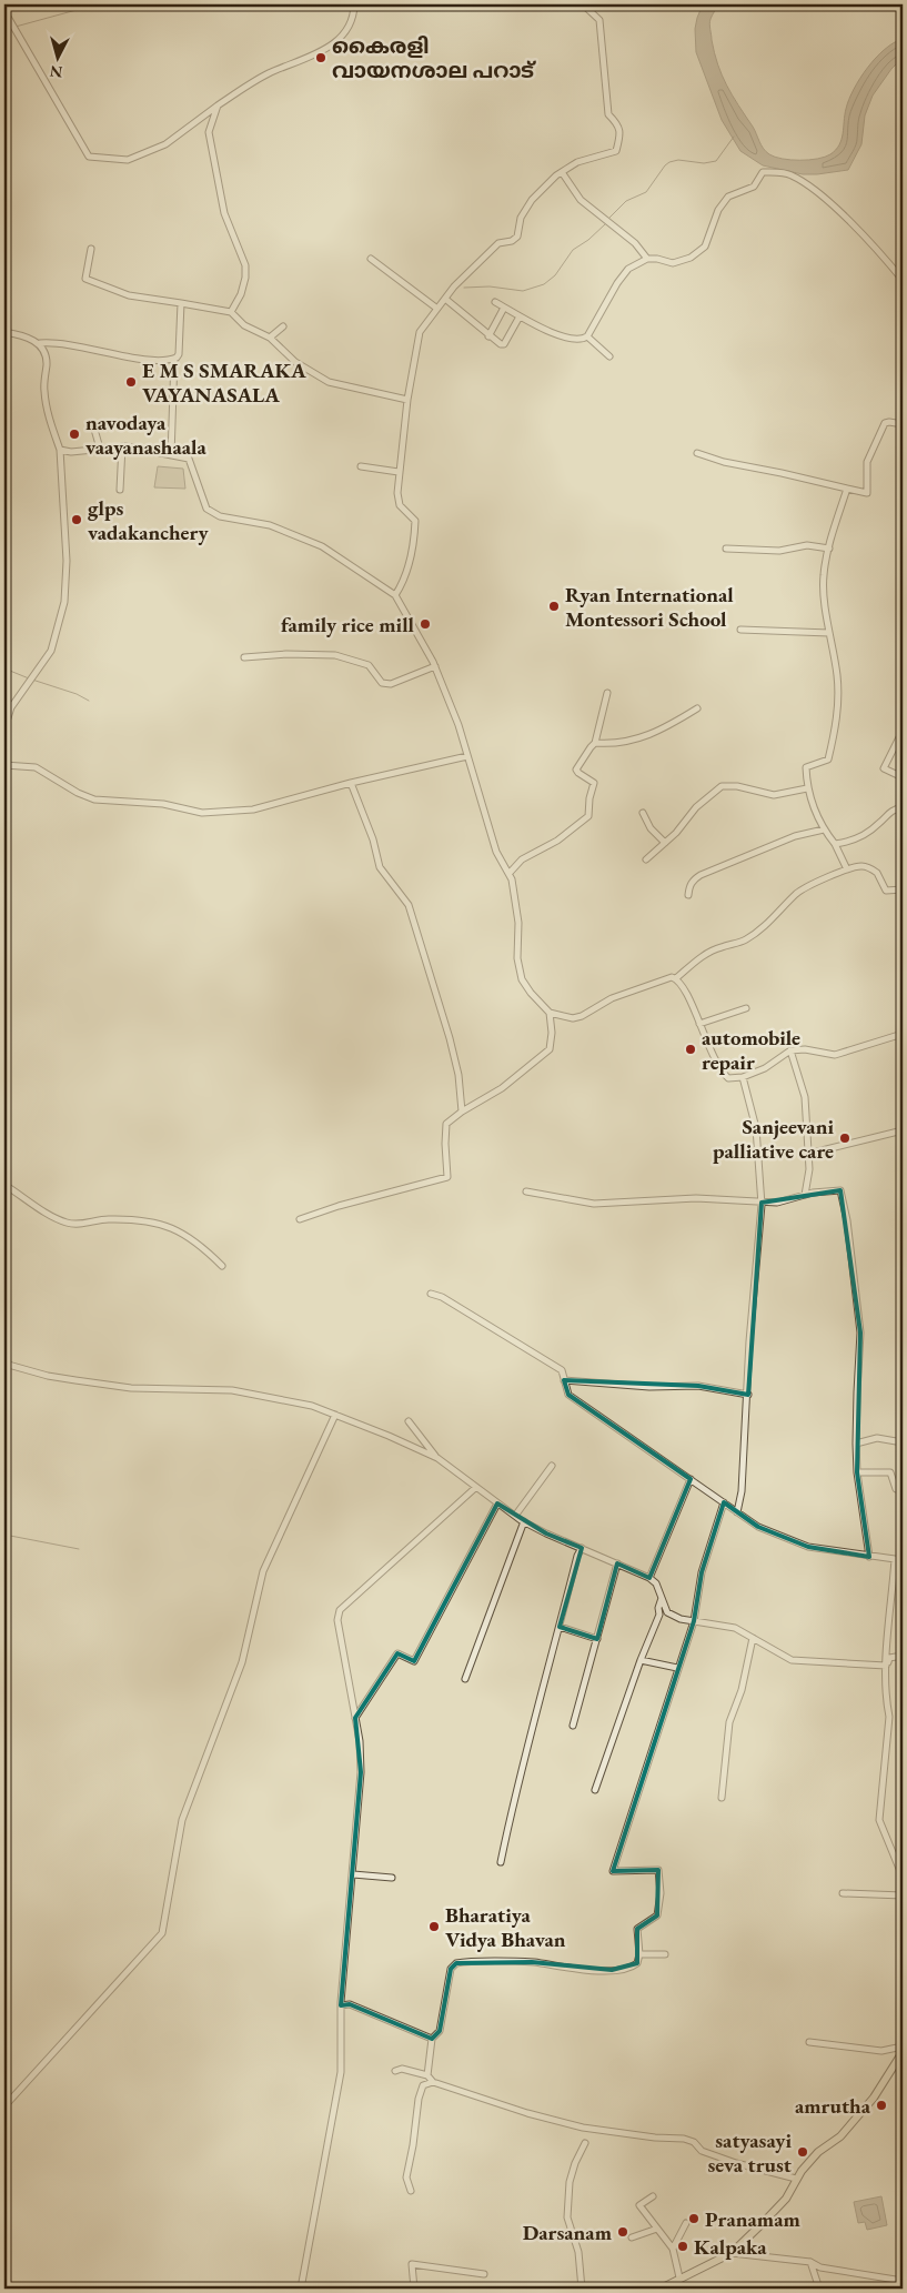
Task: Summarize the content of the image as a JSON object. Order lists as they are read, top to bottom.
{
  "places": [
    "കൈരളി വായനശാല പറാട്",
    "E M S SMARAKA VAYANASALA",
    "navodaya vaayanashaala",
    "glps vadakanchery",
    "Ryan International Montessori School",
    "family rice mill",
    "automobile repair",
    "Sanjeevani palliative care",
    "Bharatiya Vidya Bhavan",
    "amrutha",
    "satyasayi seva trust",
    "Pranamam",
    "Darsanam",
    "Kalpaka"
  ],
  "north": "bottom"
}
